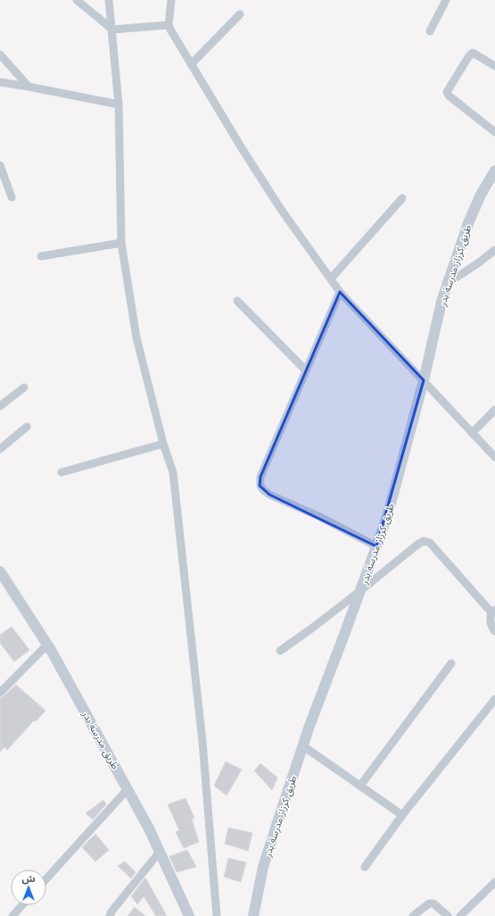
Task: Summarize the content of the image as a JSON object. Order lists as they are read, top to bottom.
{
  "streets": {
    "street": ["طريق كرزاز مدرسة بدر", "طريق مدرسة بدر"]
  },
  "north": "top"
}
